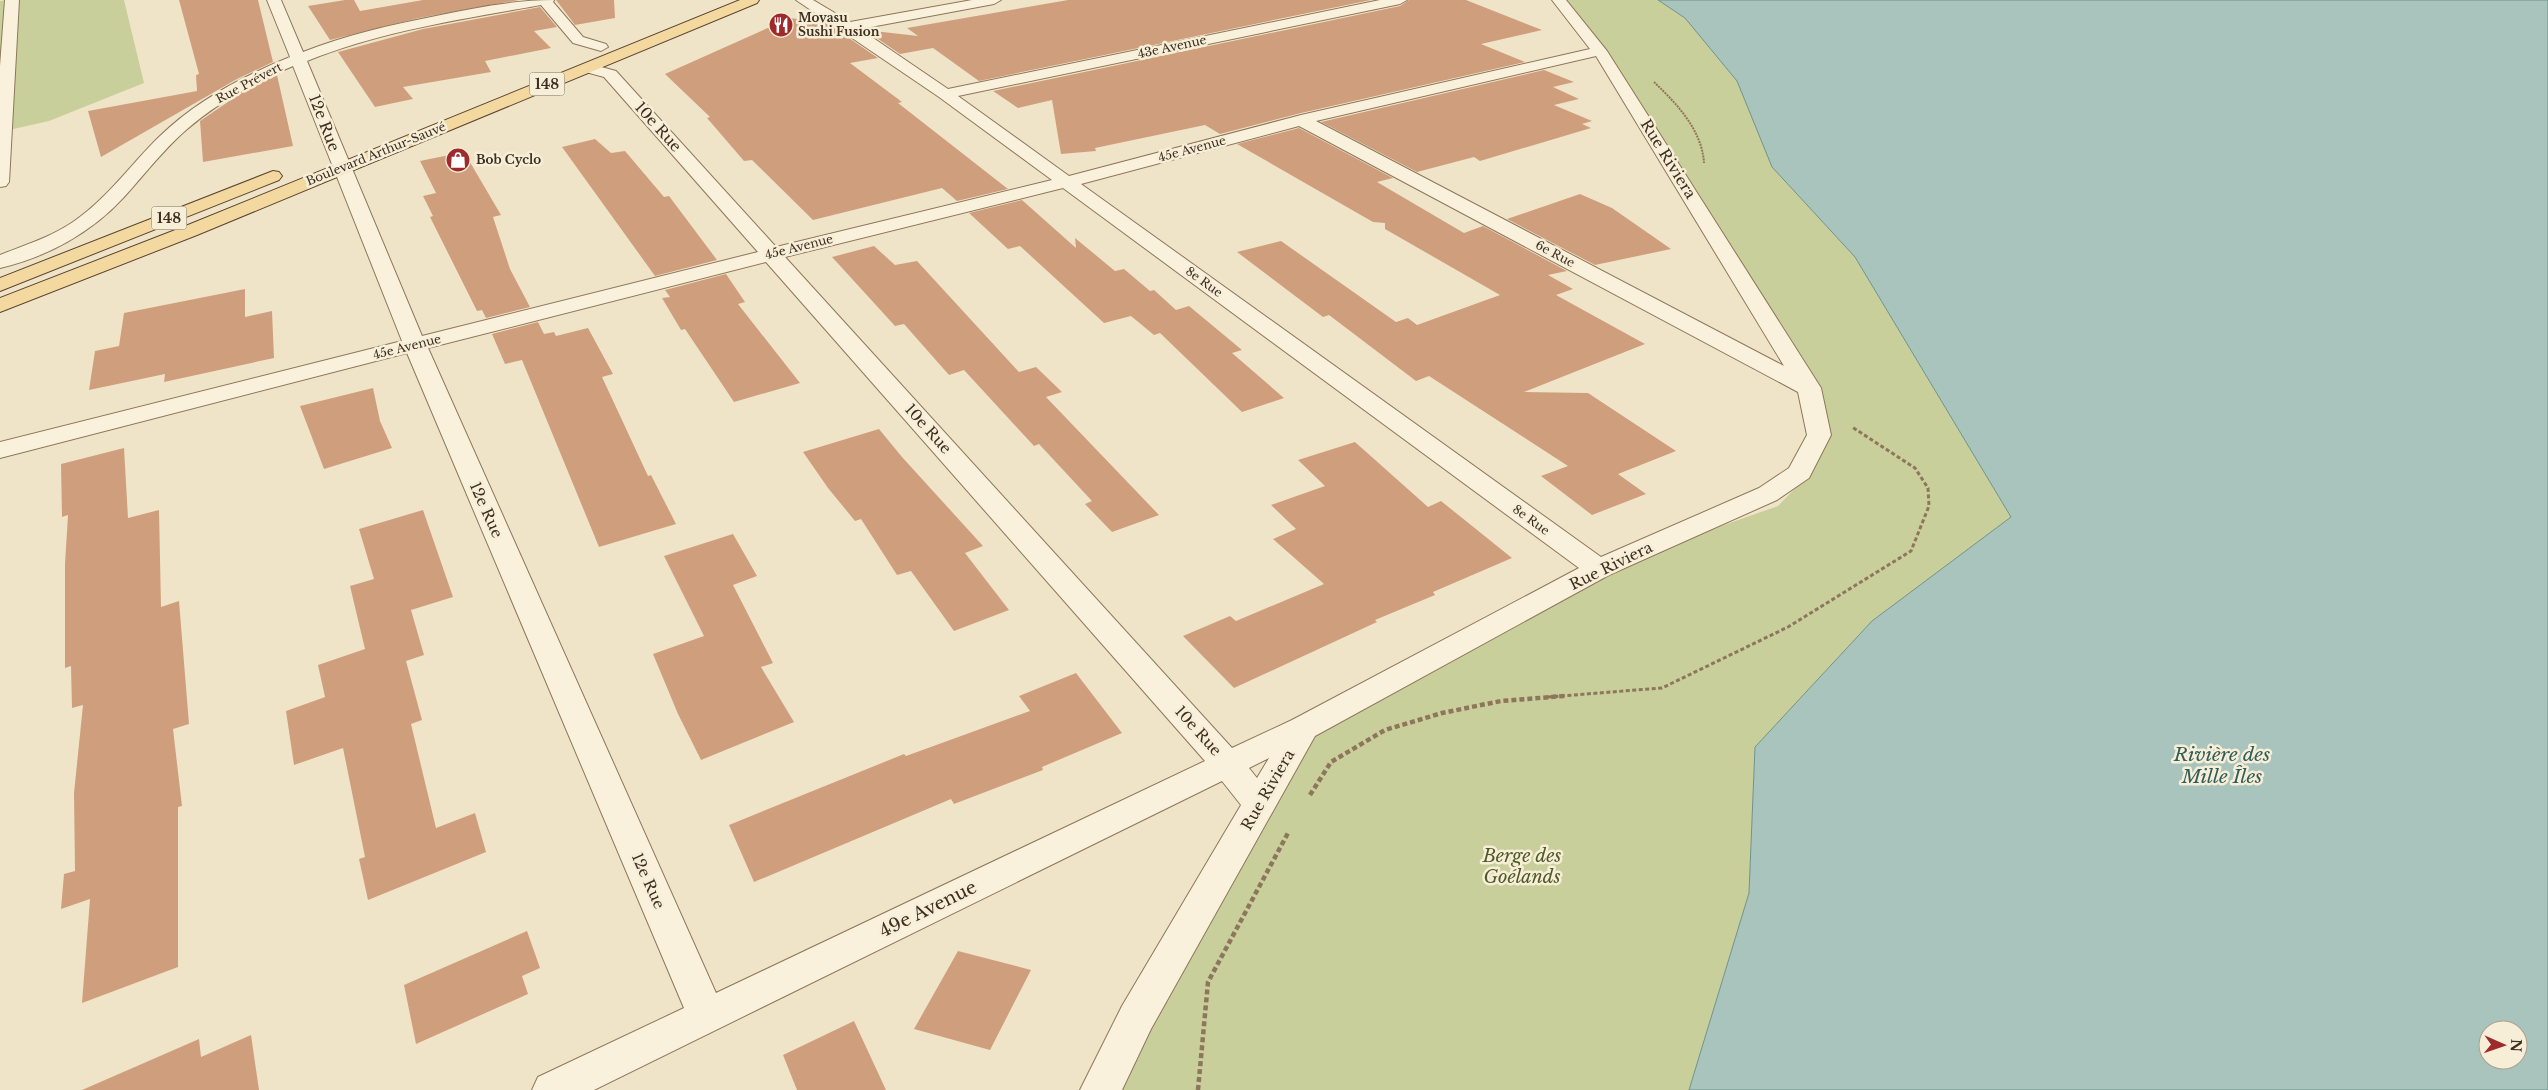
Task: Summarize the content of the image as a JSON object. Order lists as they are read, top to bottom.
{
  "streets": {
    "main road": ["148", "Boulevard Arthur-Sauvé"],
    "street": [
      "43e Avenue",
      "Rue Prévert",
      "12e Rue",
      "10e Rue",
      "45e Avenue",
      "Rue Riviera",
      "6e Rue",
      "8e Rue",
      "49e Avenue"
    ]
  },
  "crossings": [
    ["43e Avenue", "8e Rue"],
    ["Rue Prévert", "12e Rue"],
    ["12e Rue", "45e Avenue"],
    ["12e Rue", "Boulevard Arthur-Sauvé"],
    ["12e Rue", "49e Avenue"],
    ["10e Rue", "45e Avenue"],
    ["10e Rue", "Boulevard Arthur-Sauvé"],
    ["10e Rue", "Rue Riviera"],
    ["10e Rue", "49e Avenue"],
    ["45e Avenue", "Rue Riviera"],
    ["45e Avenue", "6e Rue"],
    ["45e Avenue", "8e Rue"],
    ["Rue Riviera", "6e Rue"],
    ["Rue Riviera", "8e Rue"],
    ["Rue Riviera", "49e Avenue"]
  ],
  "water": ["Rivière des Mille Îles"],
  "parks": ["Berge des Goélands"],
  "places": {
    "restaurant": ["Moyasu Sushi Fusion"],
    "shop": ["Bob Cyclo"]
  },
  "north": "right"
}
